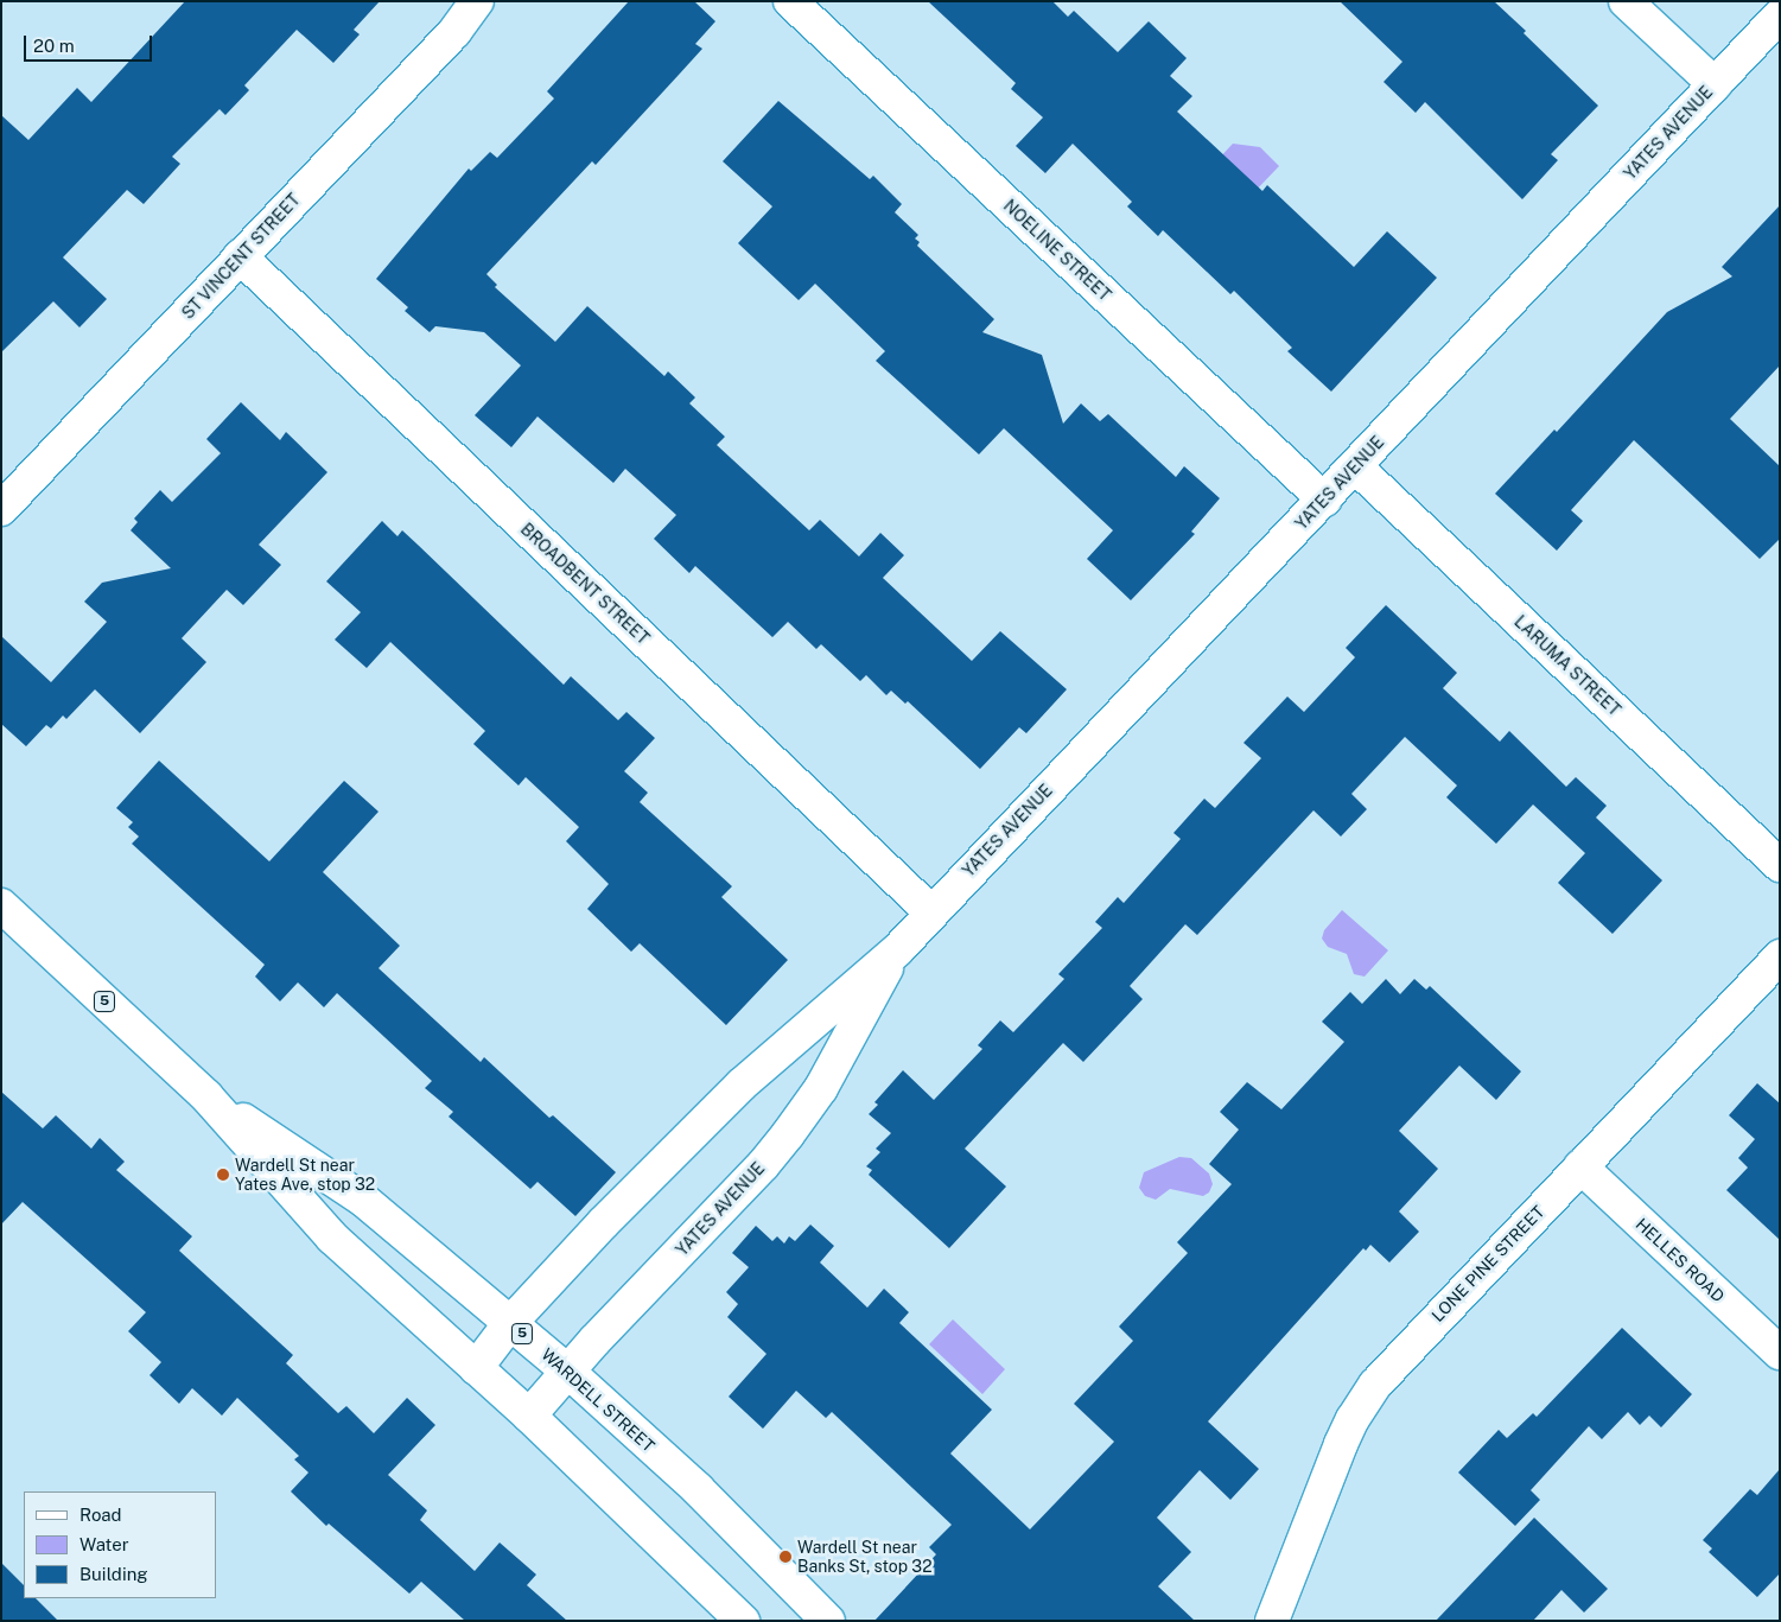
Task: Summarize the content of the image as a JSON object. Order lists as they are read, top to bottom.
{
  "streets": {
    "main road": [
      "YATES AVENUE",
      "NOELINE STREET",
      "ST VINCENT STREET",
      "BROADBENT STREET",
      "LARUMA STREET",
      "5",
      "HELLES ROAD",
      "LONE PINE STREET",
      "WARDELL STREET"
    ]
  },
  "crossings": [
    ["YATES AVENUE", "NOELINE STREET"],
    ["YATES AVENUE", "BROADBENT STREET"],
    ["YATES AVENUE", "LARUMA STREET"],
    ["YATES AVENUE", "WARDELL STREET"],
    ["ST VINCENT STREET", "BROADBENT STREET"],
    ["HELLES ROAD", "LONE PINE STREET"]
  ],
  "places": ["Wardell St near Yates Ave, stop 32", "Wardell St near Banks St, stop 32"],
  "legend": ["Road", "Water", "Building"],
  "scale_bar": "20 m"
}
